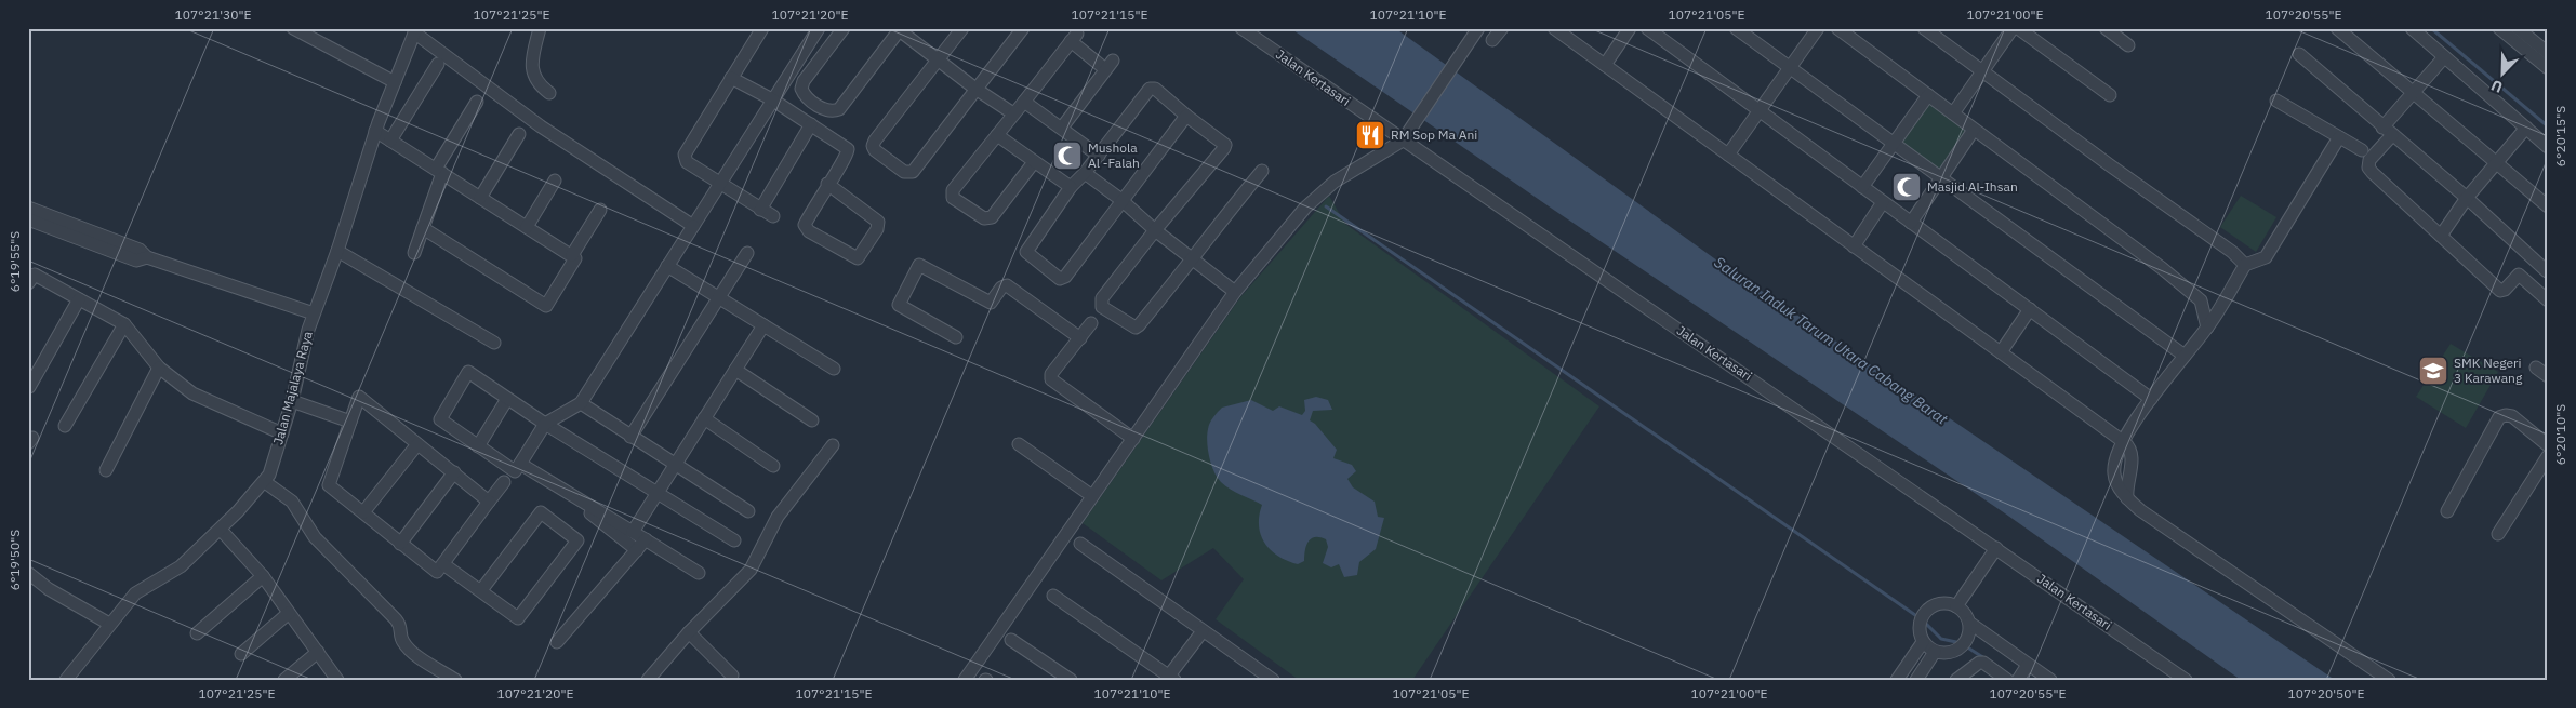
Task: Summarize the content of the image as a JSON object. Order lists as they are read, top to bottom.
{
  "streets": {
    "street": ["Jalan Kertasari", "Jalan Majalaya Raya"]
  },
  "water": ["Saluran Induk Tarum Utara Cabang Barat"],
  "places": {
    "restaurant": ["RM Sop Ma Ani"],
    "mosque": ["Mushola Al -Falah", "Masjid Al-Ihsan"],
    "school or university": ["SMK Negeri 3 Karawang"]
  },
  "north": "bottom left",
  "coordinates": [
    "107°21'30\"E",
    "107°21'25\"E",
    "107°21'20\"E",
    "107°21'15\"E",
    "107°21'10\"E",
    "107°21'05\"E",
    "107°21'00\"E",
    "107°20'55\"E",
    "6°20'15\"S",
    "6°19'55\"S",
    "6°20'10\"S",
    "6°19'50\"S",
    "107°20'50\"E"
  ]
}
